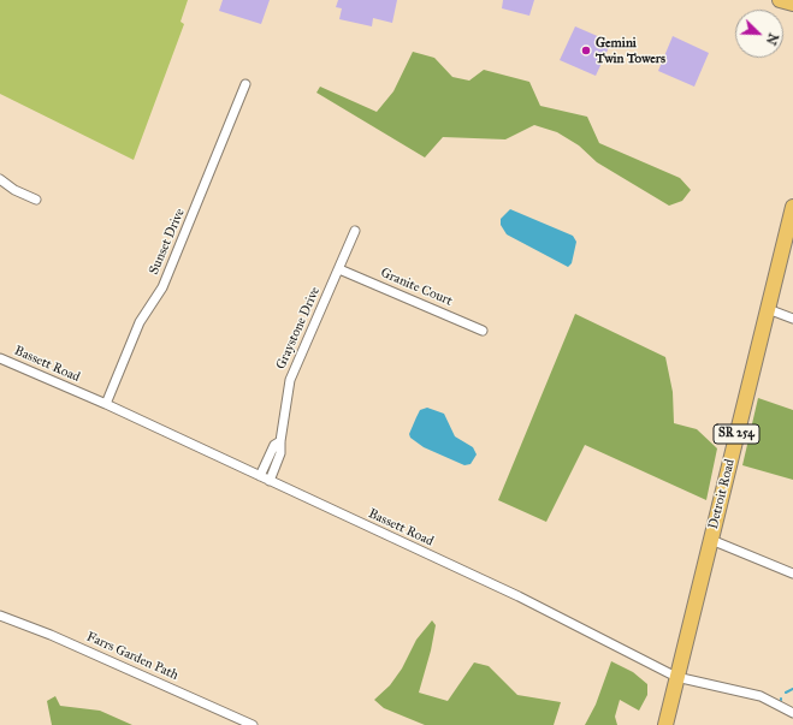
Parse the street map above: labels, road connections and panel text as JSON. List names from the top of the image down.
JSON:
{
  "streets": {
    "main road": ["SR 254", "Detroit Road"],
    "street": [
      "Sunset Drive",
      "Granite Court",
      "Graystone Drive",
      "Bassett Road",
      "Farrs Garden Path"
    ]
  },
  "crossings": [
    ["Sunset Drive", "Bassett Road"],
    ["Granite Court", "Graystone Drive"],
    ["Graystone Drive", "Bassett Road"],
    ["Bassett Road", "Detroit Road"]
  ],
  "places": ["Gemini Twin Towers"],
  "north": "bottom right"
}
